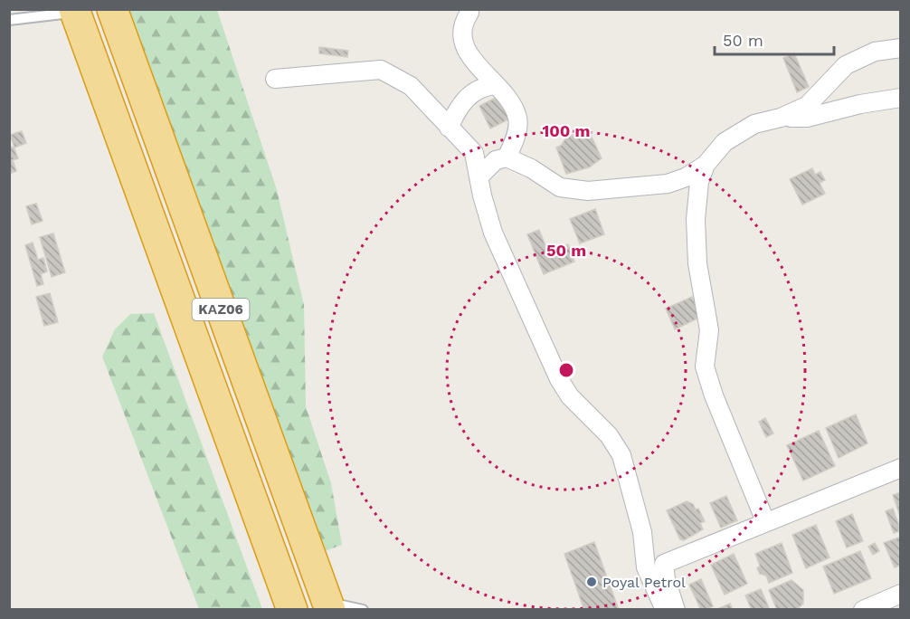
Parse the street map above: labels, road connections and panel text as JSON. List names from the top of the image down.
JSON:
{
  "streets": {
    "highway": ["KАZ06"]
  },
  "places": ["Poyal Petrol"],
  "scale_bar": "50 m",
  "rings": ["100 m", "50 m"]
}
